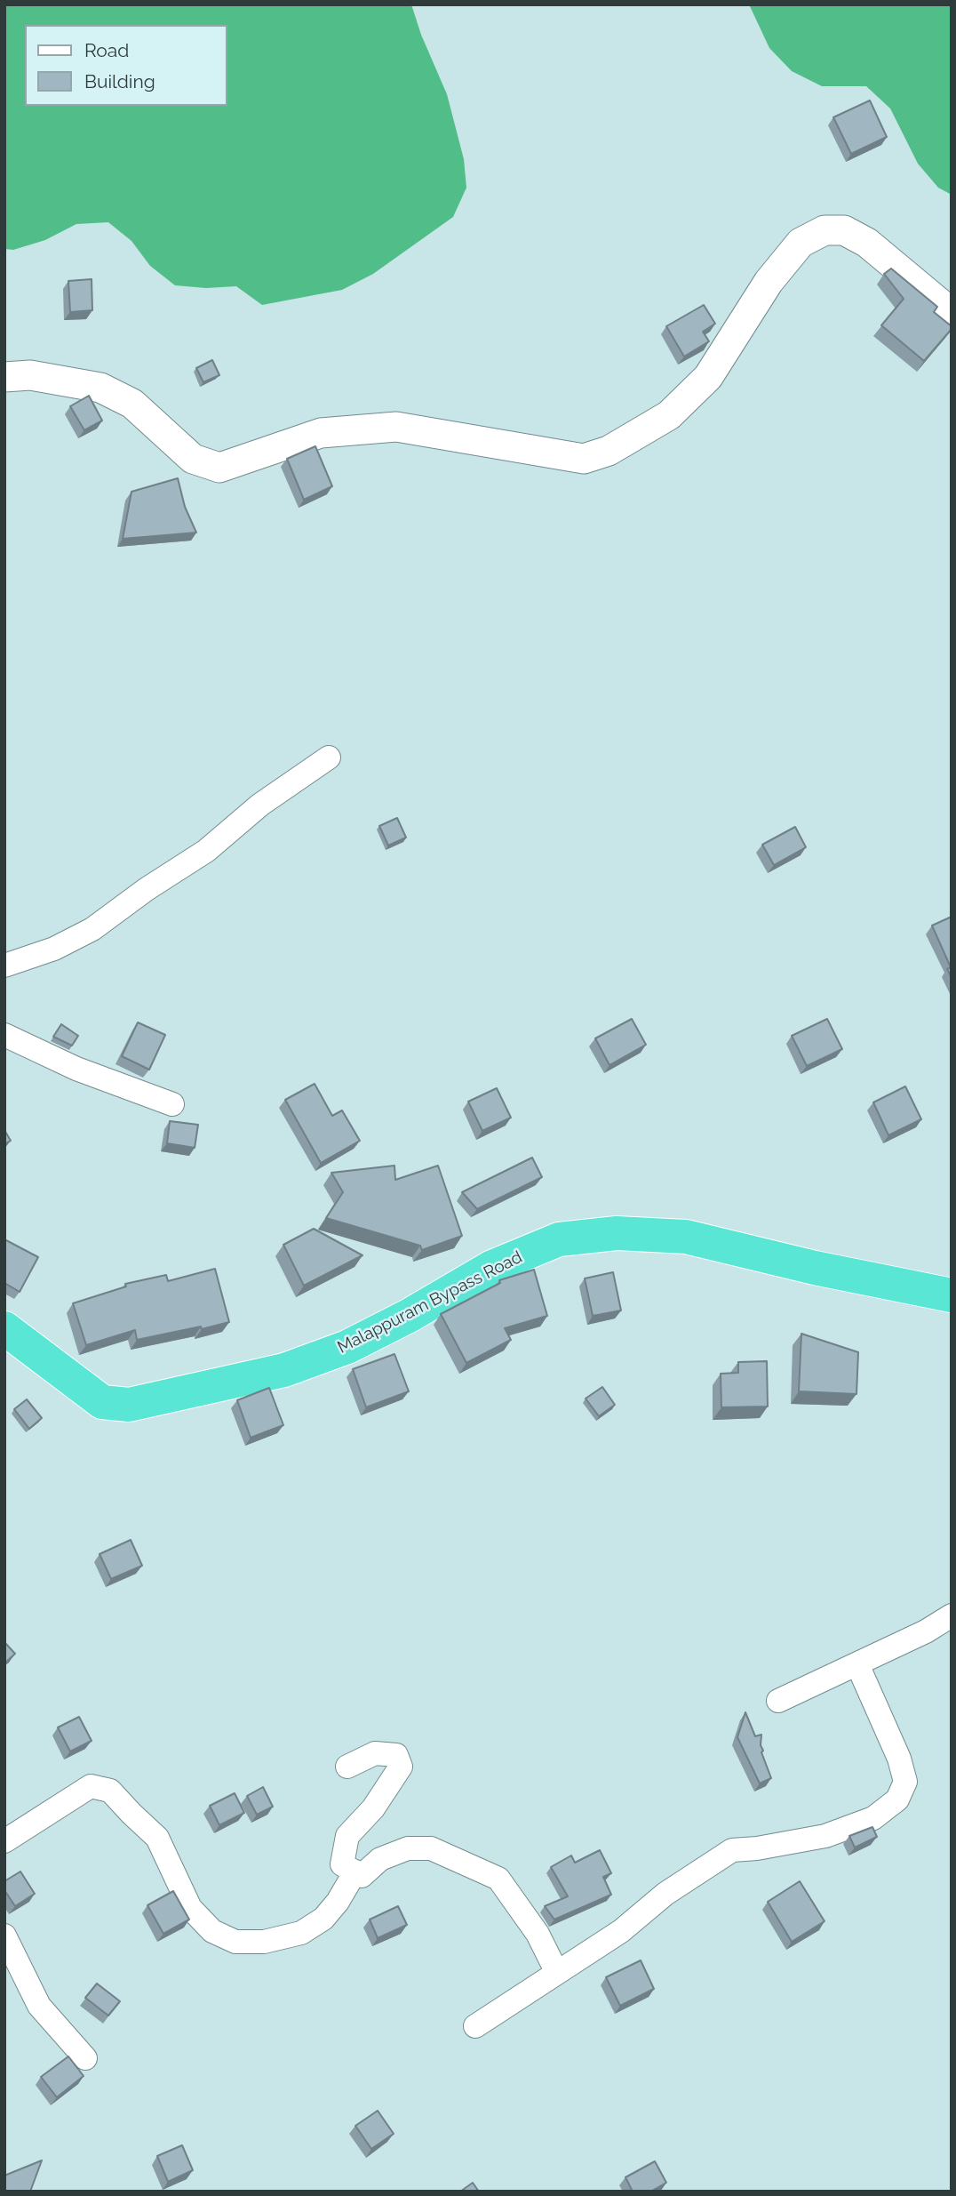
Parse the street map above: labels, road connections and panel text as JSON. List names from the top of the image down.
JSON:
{
  "streets": {
    "highway": ["Malappuram Bypass Road"]
  },
  "legend": ["Road", "Building"]
}
